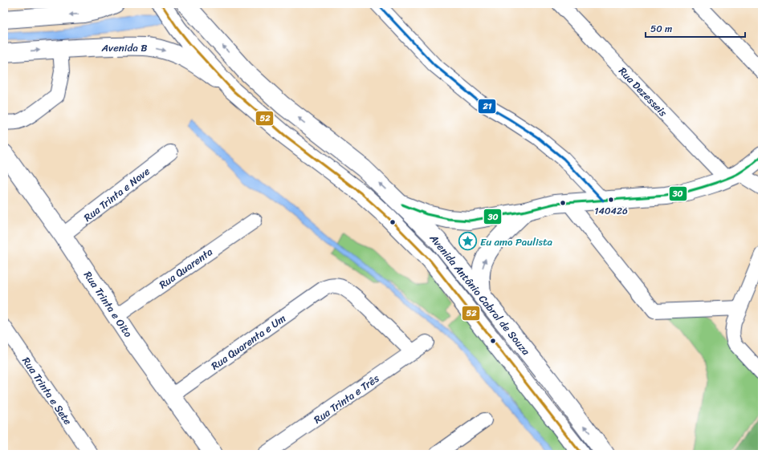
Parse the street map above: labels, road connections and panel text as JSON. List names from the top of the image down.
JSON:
{
  "streets": {
    "main road": ["Avenida B", "Avenida Antônio Cabral de Souza", "Rua Trinta e Oito"],
    "street": [
      "Rua Dezesseis",
      "Rua Trinta e Nove",
      "Rua Quarenta",
      "Rua Quarenta e Um",
      "Rua Trinta e Sete",
      "Rua Trinta e Três"
    ]
  },
  "crossings": [
    ["Avenida B", "Avenida Antônio Cabral de Souza"],
    ["Rua Trinta e Nove", "Rua Trinta e Oito"],
    ["Rua Quarenta", "Rua Trinta e Oito"],
    ["Rua Trinta e Oito", "Rua Quarenta e Um"],
    ["Rua Quarenta e Um", "Rua Trinta e Três"]
  ],
  "places": {
    "other": ["140426"],
    "place": ["Eu amo Paulista"]
  },
  "lines": ["transit line 52", "transit line 21", "transit line 30"],
  "scale_bar": "50 m"
}
